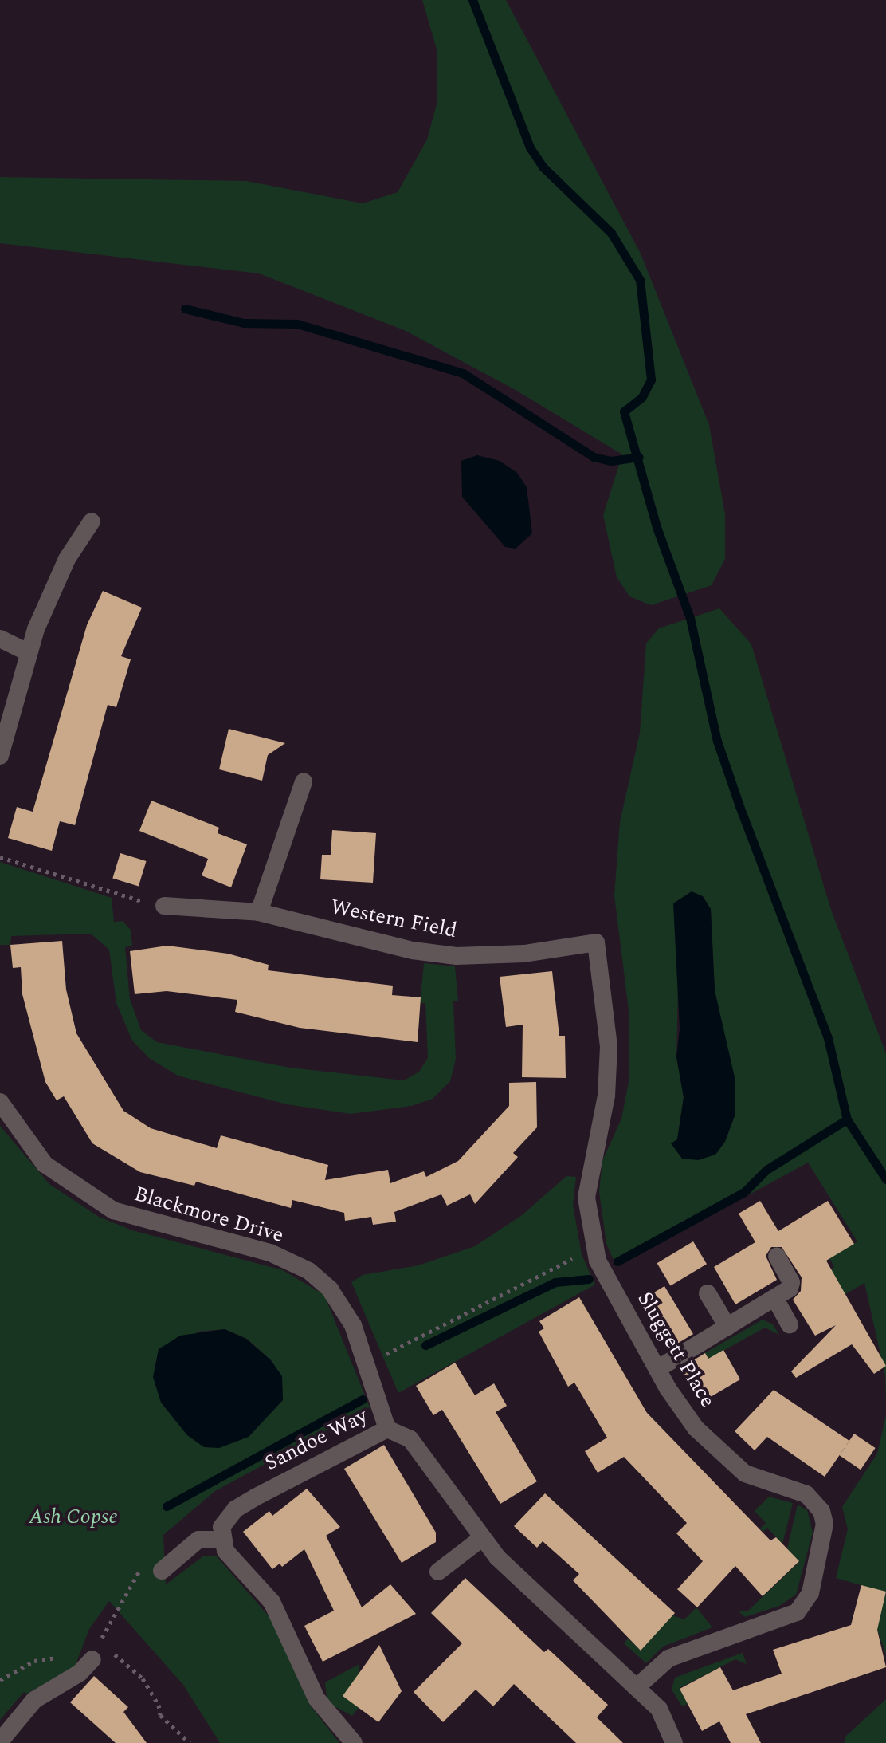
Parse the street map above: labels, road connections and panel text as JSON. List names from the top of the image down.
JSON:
{
  "streets": {
    "street": [
      "Western Field",
      "Blackmore Drive",
      "Sluggett Place",
      "Sandoe Way"
    ]
  },
  "crossings": [
    ["Western Field", "Sluggett Place"],
    ["Blackmore Drive", "Sandoe Way"],
    ["Sluggett Place", "Sandoe Way"]
  ],
  "parks": ["Ash Copse"]
}
